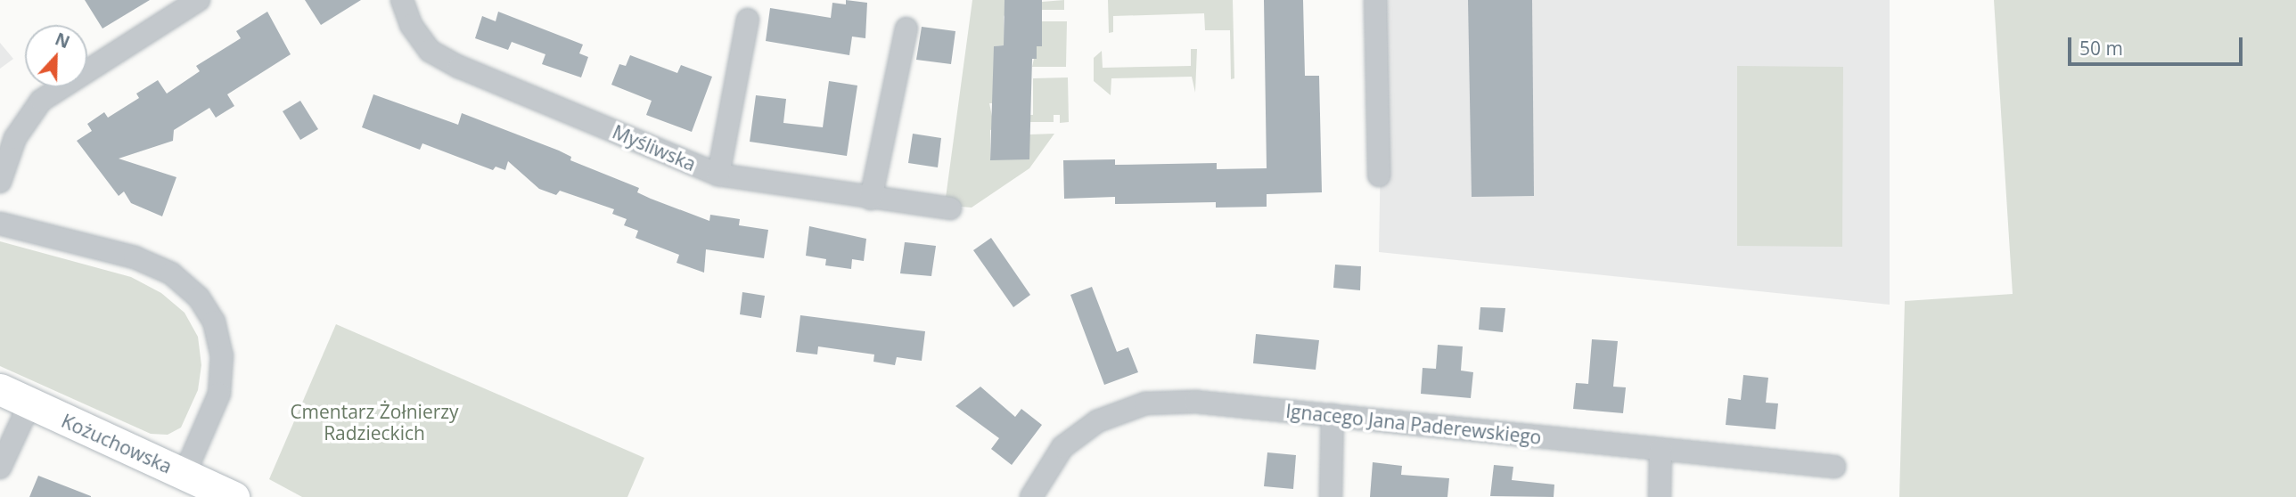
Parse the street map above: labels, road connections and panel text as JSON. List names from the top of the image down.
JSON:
{
  "streets": {
    "main road": ["Kożuchowska"],
    "street": ["Myśliwska", "Ignacego Jana Paderewskiego"]
  },
  "parks": ["Cmentarz Żołnierzy Radzieckich"],
  "scale_bar": "50 m",
  "north": "top"
}
